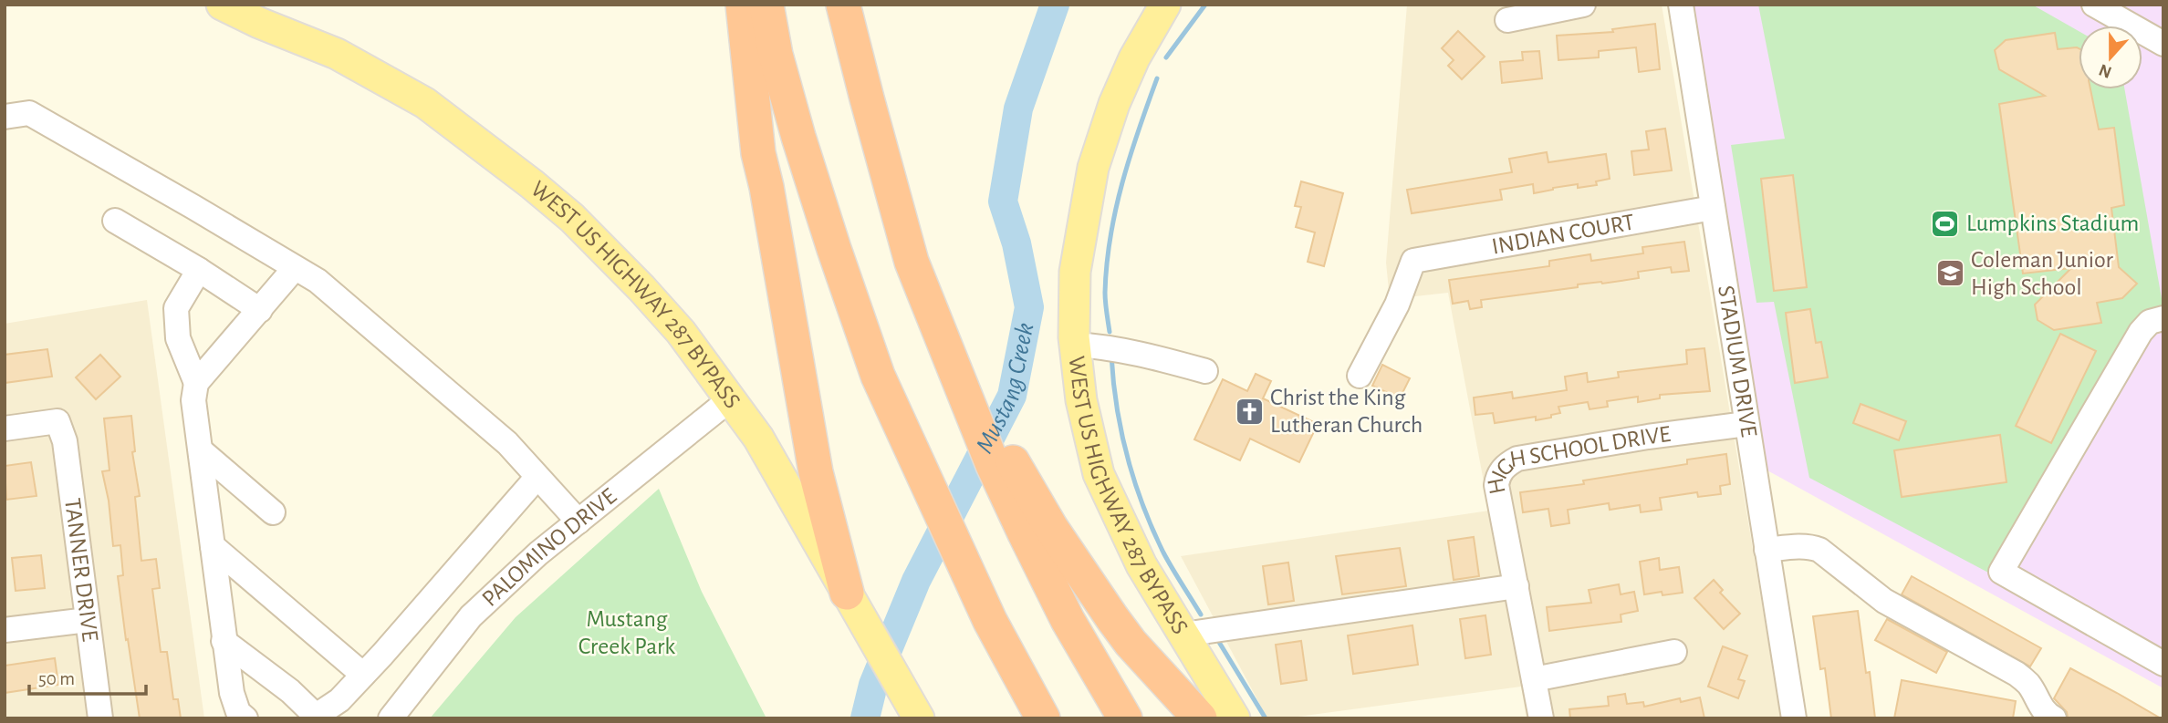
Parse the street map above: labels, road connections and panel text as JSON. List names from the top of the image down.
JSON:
{
  "streets": {
    "main road": ["WEST US HIGHWAY 287 BYPASS"],
    "street": [
      "INDIAN COURT",
      "STADIUM DRIVE",
      "HIGH SCHOOL DRIVE",
      "PALOMINO DRIVE",
      "TANNER DRIVE"
    ]
  },
  "crossings": [
    ["INDIAN COURT", "STADIUM DRIVE"],
    ["WEST US HIGHWAY 287 BYPASS", "PALOMINO DRIVE"],
    ["STADIUM DRIVE", "HIGH SCHOOL DRIVE"]
  ],
  "water": ["Mustang Creek"],
  "parks": ["Mustang Creek Park"],
  "places": {
    "sports": ["Lumpkins Stadium"],
    "school or university": ["Coleman Junior High School"],
    "church": ["Christ the King Lutheran Church"]
  },
  "scale_bar": "50 m",
  "north": "bottom"
}
